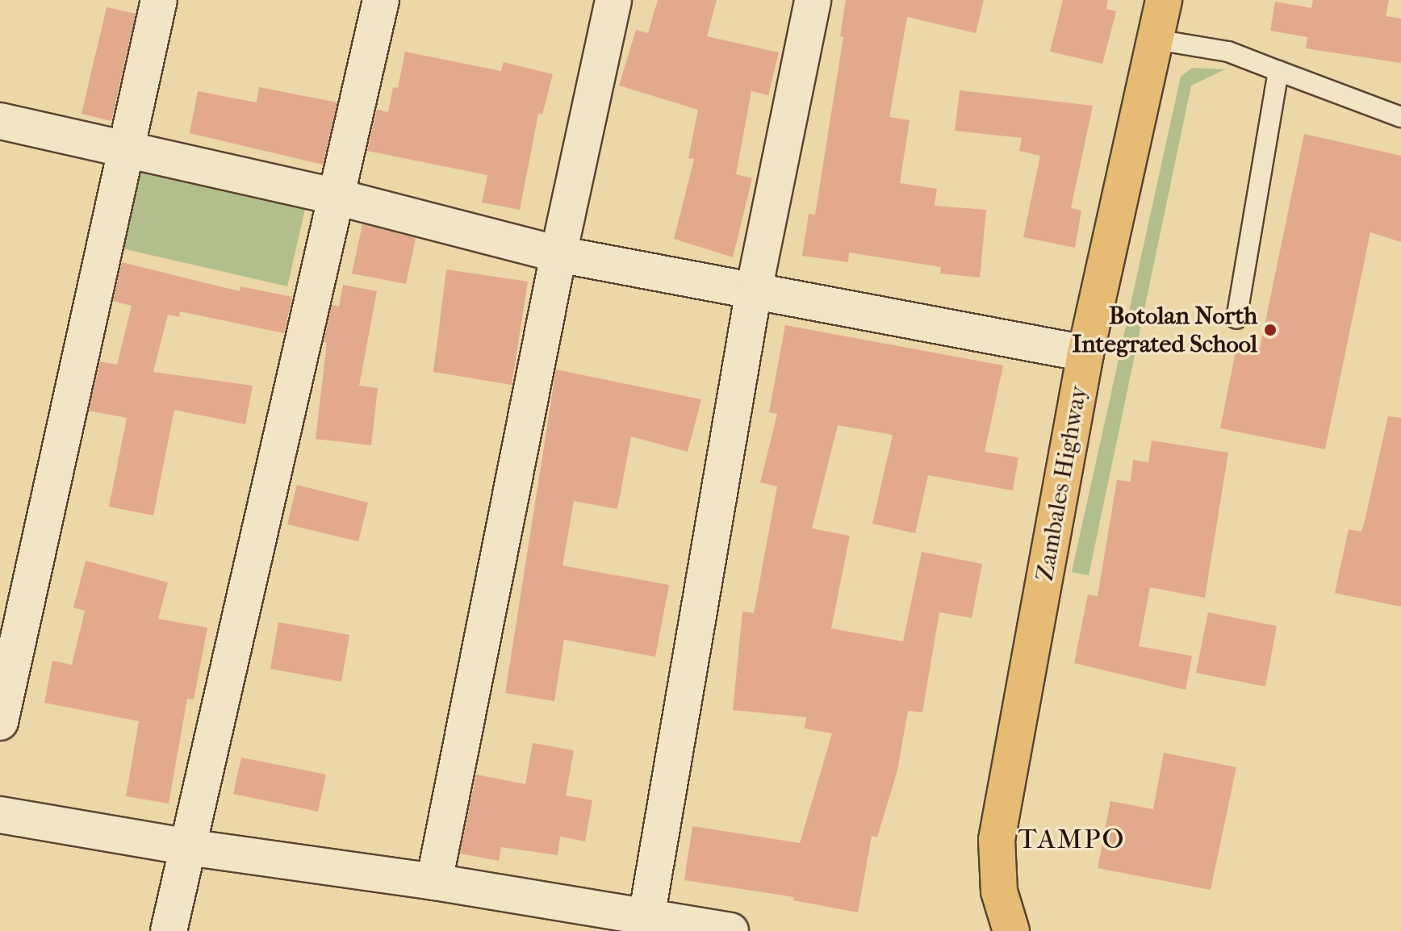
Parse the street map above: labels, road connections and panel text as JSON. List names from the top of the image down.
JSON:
{
  "streets": {
    "main road": ["Zambales Highway"]
  },
  "districts": ["TAMPO"],
  "places": ["Botolan North Integrated School"]
}
